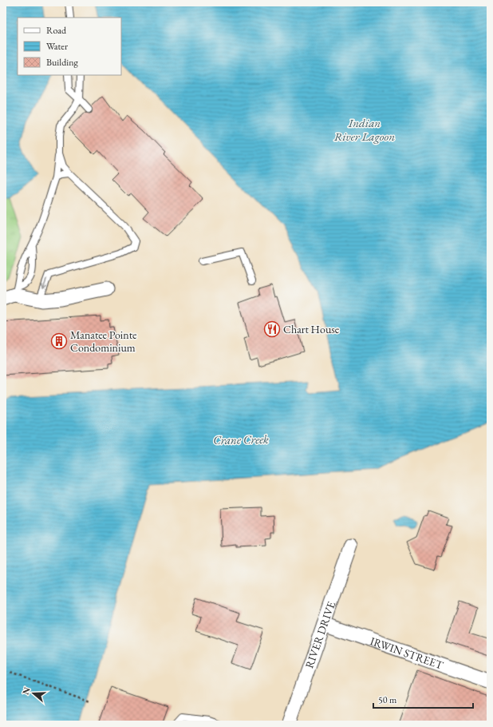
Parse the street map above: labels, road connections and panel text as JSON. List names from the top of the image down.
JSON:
{
  "streets": {
    "street": ["RIVER DRIVE", "IRWIN STREET"]
  },
  "crossings": [
    ["RIVER DRIVE", "IRWIN STREET"]
  ],
  "water": ["Indian River Lagoon", "Crane Creek"],
  "places": {
    "restaurant": ["Chart House"],
    "building": ["Manatee Pointe Condominium"]
  },
  "legend": ["Road", "Water", "Building"],
  "scale_bar": "50 m",
  "north": "left"
}
